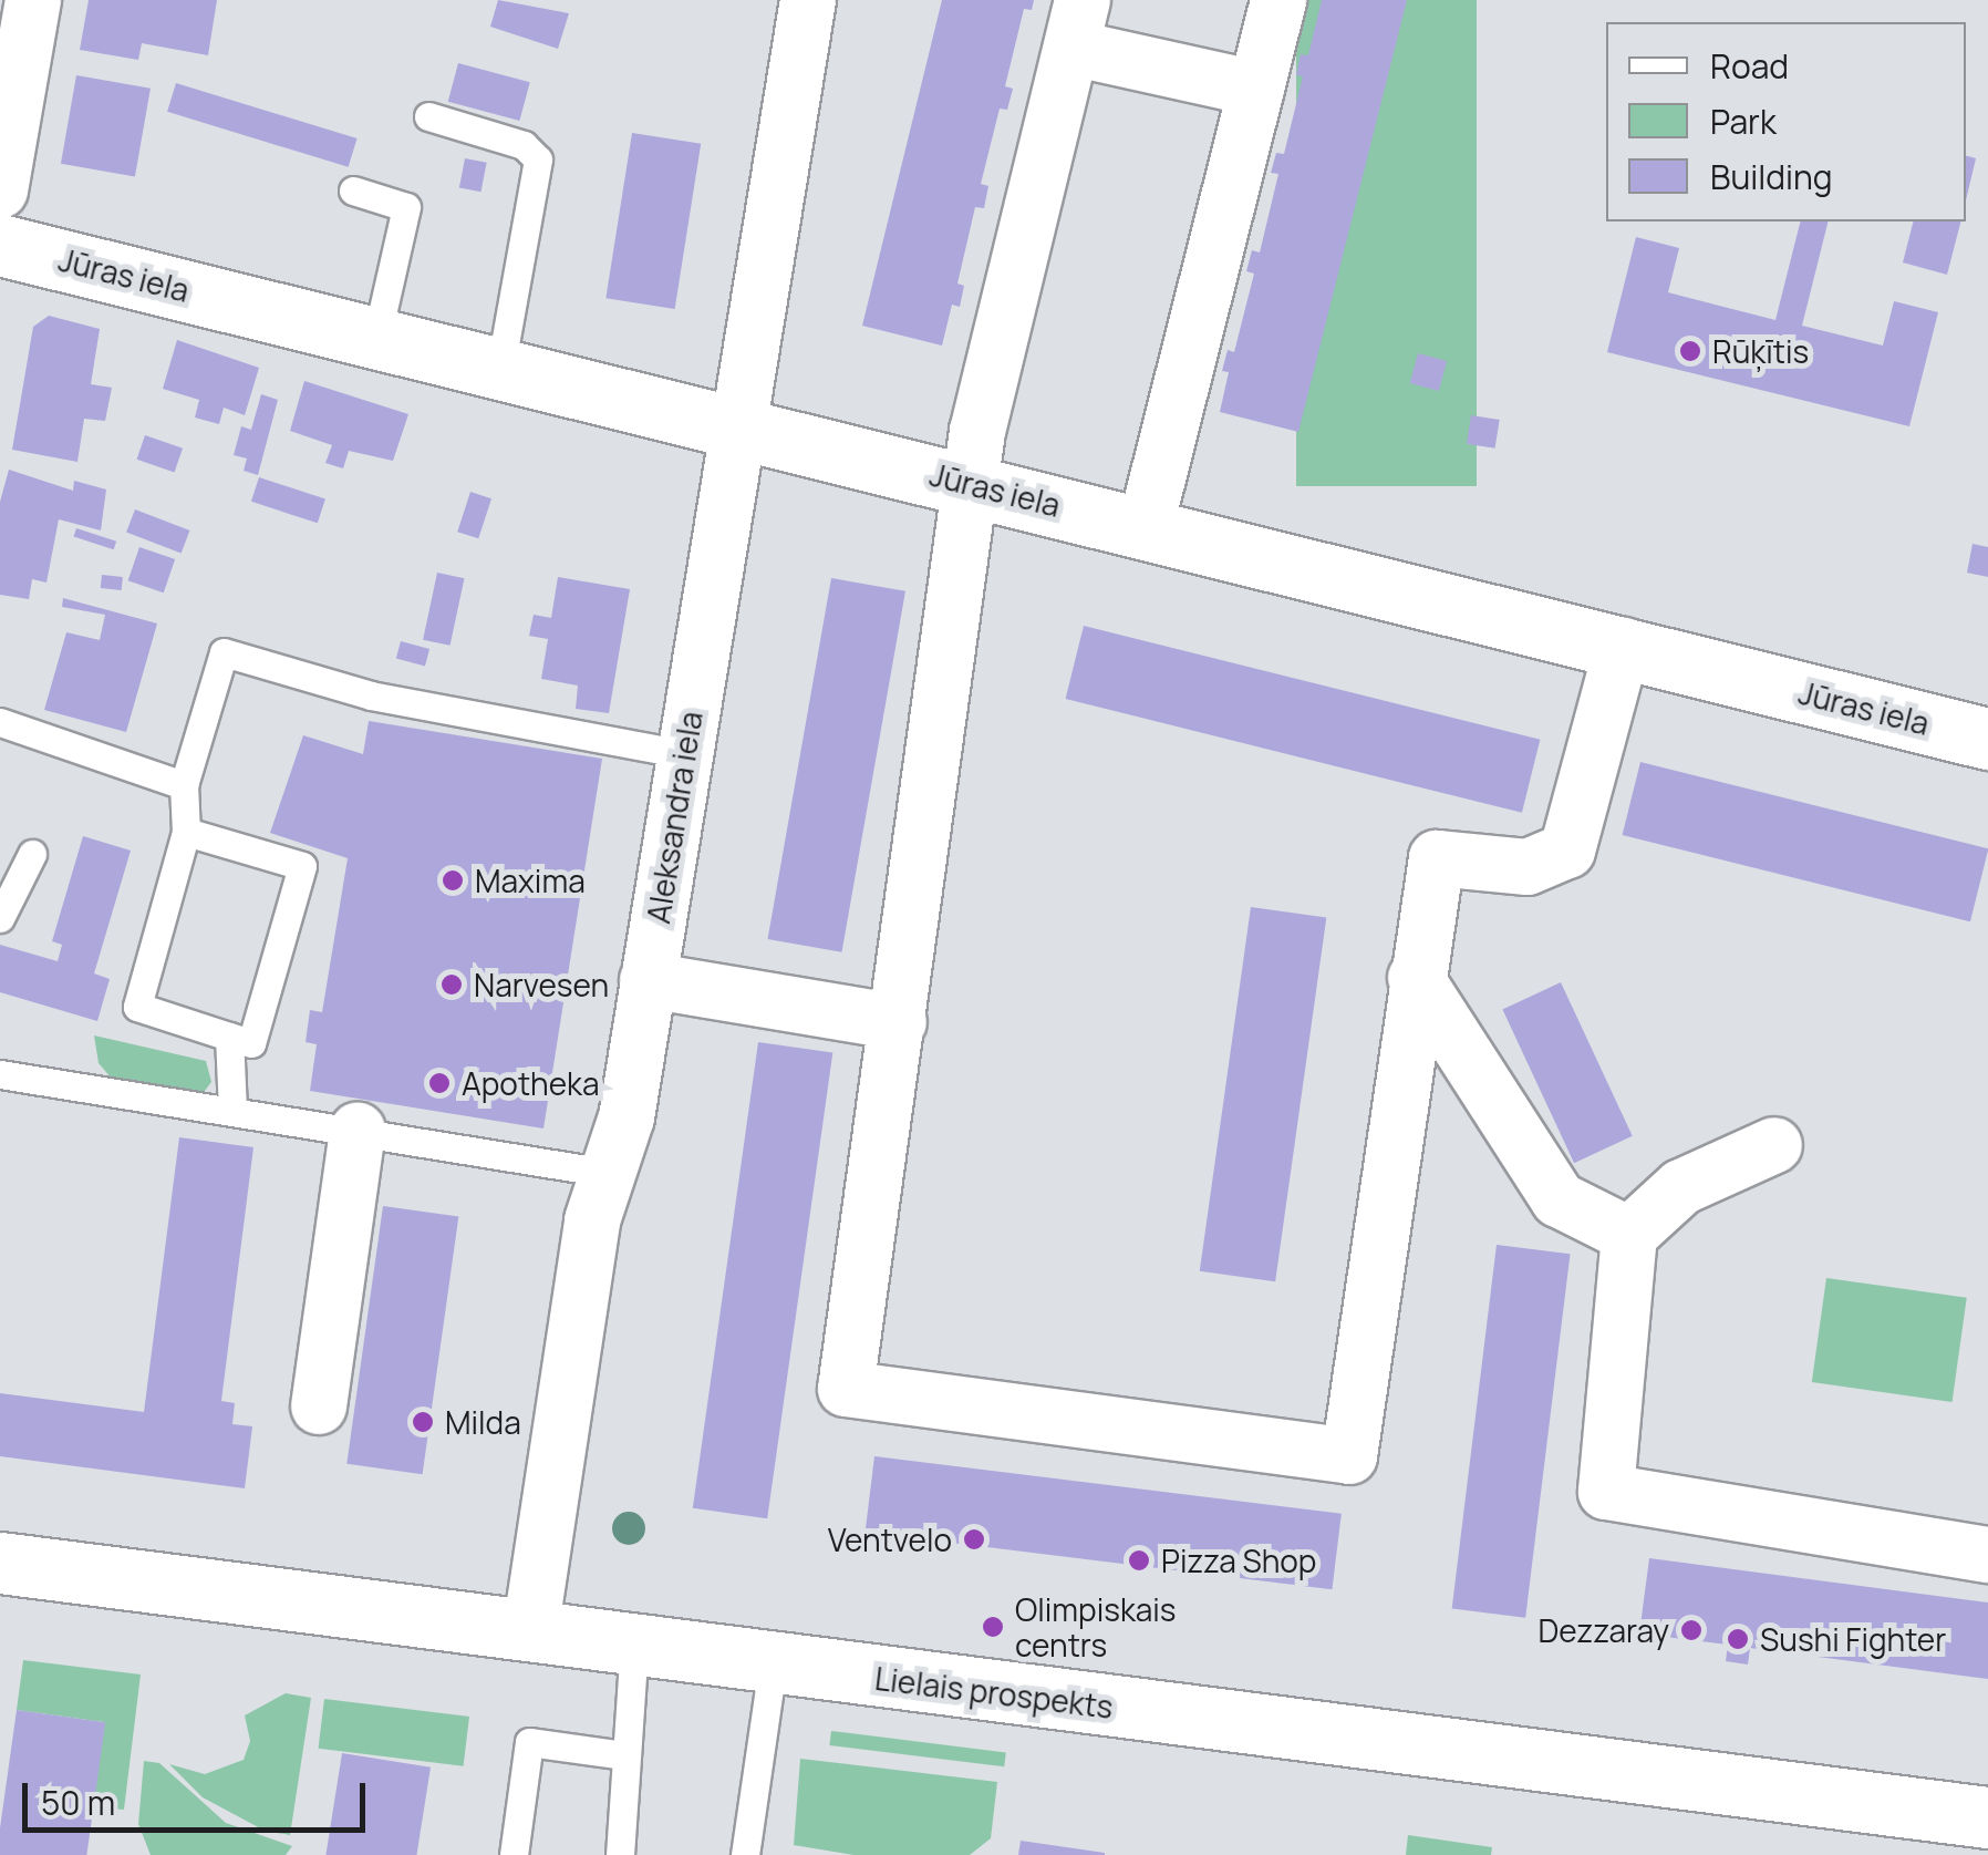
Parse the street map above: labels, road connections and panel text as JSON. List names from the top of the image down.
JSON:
{
  "streets": {
    "street": ["Jūras iela", "Aleksandra iela", "Lielais prospekts"]
  },
  "crossings": [
    ["Jūras iela", "Aleksandra iela"],
    ["Aleksandra iela", "Lielais prospekts"]
  ],
  "places": [
    "Rūķītis",
    "Maxima",
    "Narvesen",
    "Apotheka",
    "Milda",
    "Ventvelo",
    "Pizza Shop",
    "Olimpiskais centrs",
    "Dezzaray",
    "Sushi Fighter"
  ],
  "legend": ["Road", "Park", "Building"],
  "scale_bar": "50 m"
}
